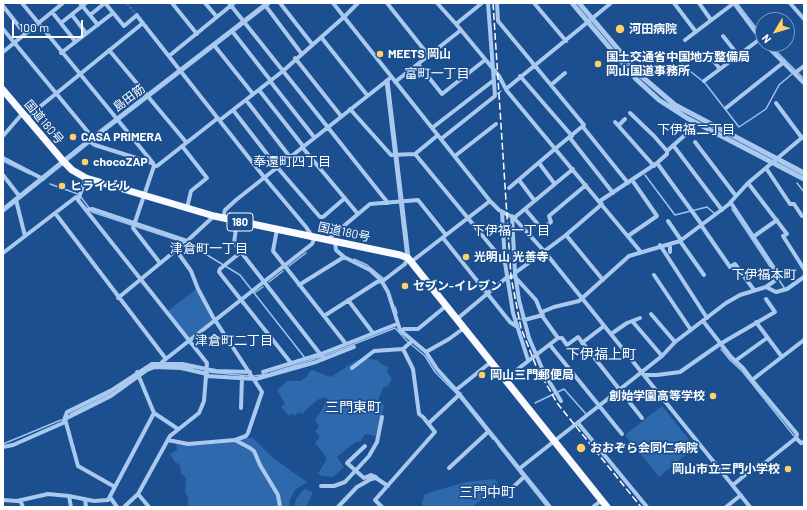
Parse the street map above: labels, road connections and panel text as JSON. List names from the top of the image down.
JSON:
{
  "streets": {
    "highway": ["国道180号", "180"],
    "street": ["島田筋"]
  },
  "crossings": [
    ["島田筋", "国道180号"]
  ],
  "districts": [
    "富町一丁目",
    "下伊福二丁目",
    "奉還町四丁目",
    "下伊福一丁目",
    "津倉町一丁目",
    "下伊福本町",
    "津倉町二丁目",
    "下伊福上町",
    "三門東町",
    "三門中町"
  ],
  "places": [
    "河田病院",
    "MEETS 岡山",
    "国土交通省中国地方整備局 岡山国道事務所",
    "CASA PRIMERA",
    "chocoZAP",
    "ヒライビル",
    "光明山 光善寺",
    "セブン-イレブン",
    "岡山三門郵便局",
    "創始学園高等学校",
    "おおぞら会同仁病院",
    "岡山市立三門小学校"
  ],
  "scale_bar": "100 m",
  "north": "bottom left"
}
